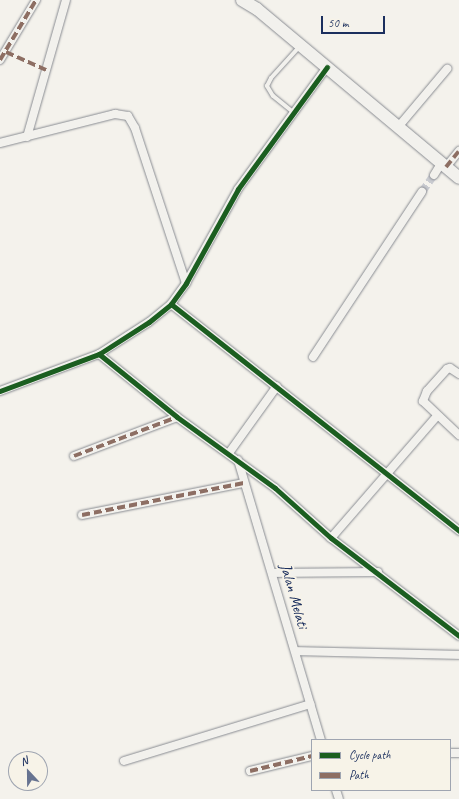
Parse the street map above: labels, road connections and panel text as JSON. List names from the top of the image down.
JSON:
{
  "streets": {
    "street": ["Jalan Melati"]
  },
  "legend": ["Cycle path", "Path"],
  "scale_bar": "50 m",
  "north": "top"
}
